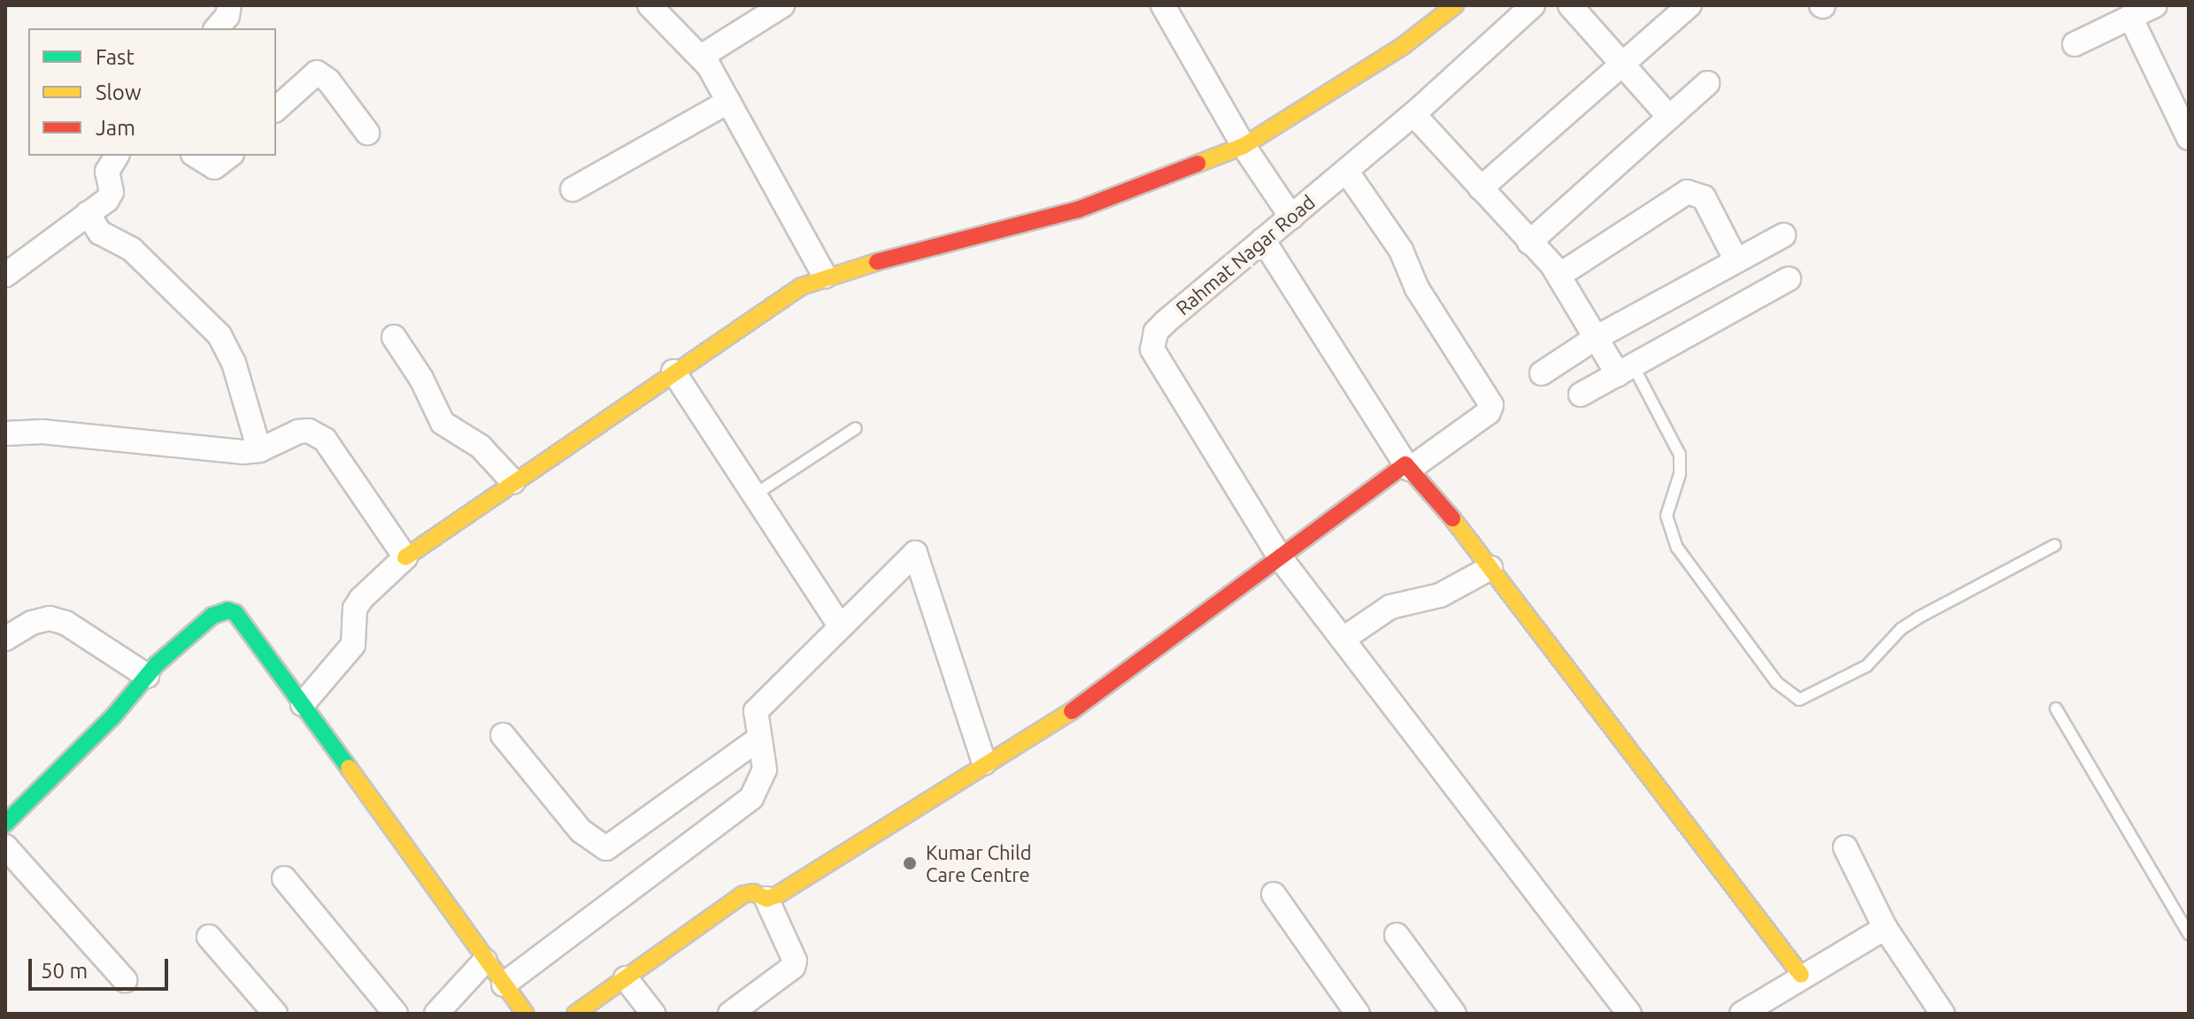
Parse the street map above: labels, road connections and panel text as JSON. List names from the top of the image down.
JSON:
{
  "streets": {
    "street": ["Rahmat Nagar Road"]
  },
  "places": ["Kumar Child Care Centre"],
  "legend": ["Fast", "Slow", "Jam"],
  "scale_bar": "50 m"
}
